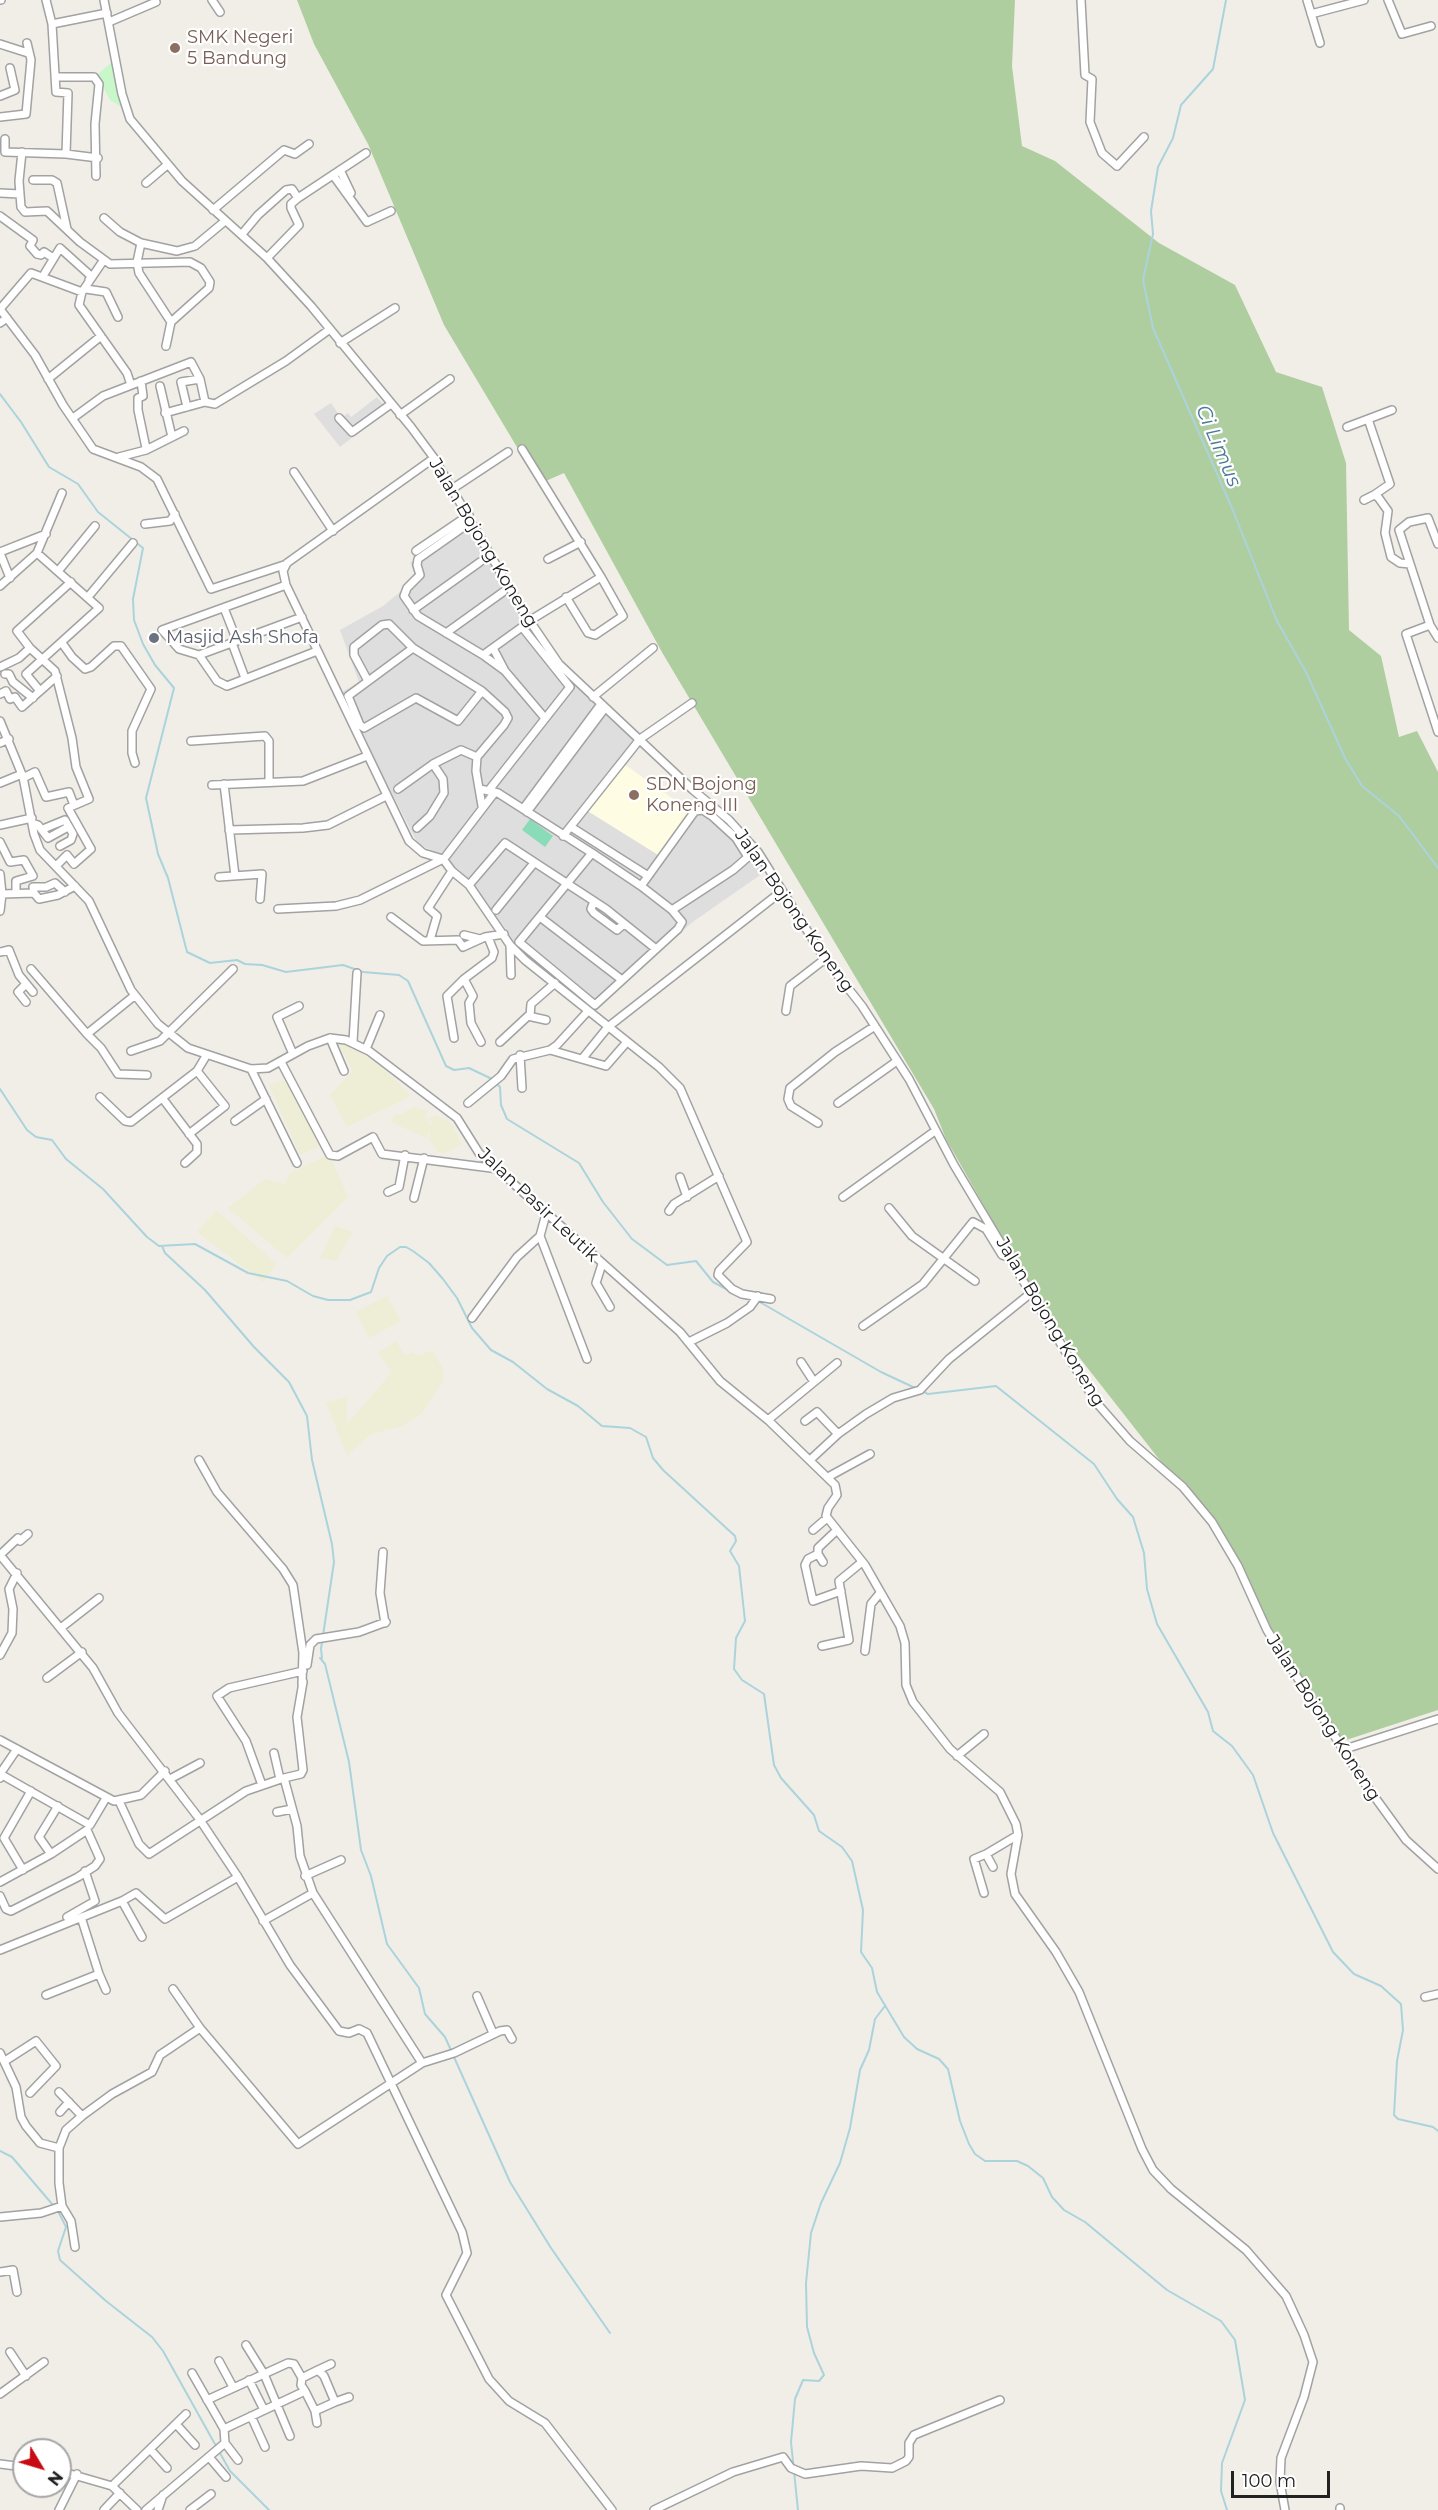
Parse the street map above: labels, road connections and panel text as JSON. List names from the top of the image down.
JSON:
{
  "streets": {
    "street": ["Jalan Bojong Koneng", "Jalan Pasir Leutik"]
  },
  "water": ["Ci Limus"],
  "places": ["SMK Negeri 5 Bandung", "Masjid Ash Shofa", "SDN Bojong Koneng III"],
  "scale_bar": "100 m",
  "north": "bottom right"
}
